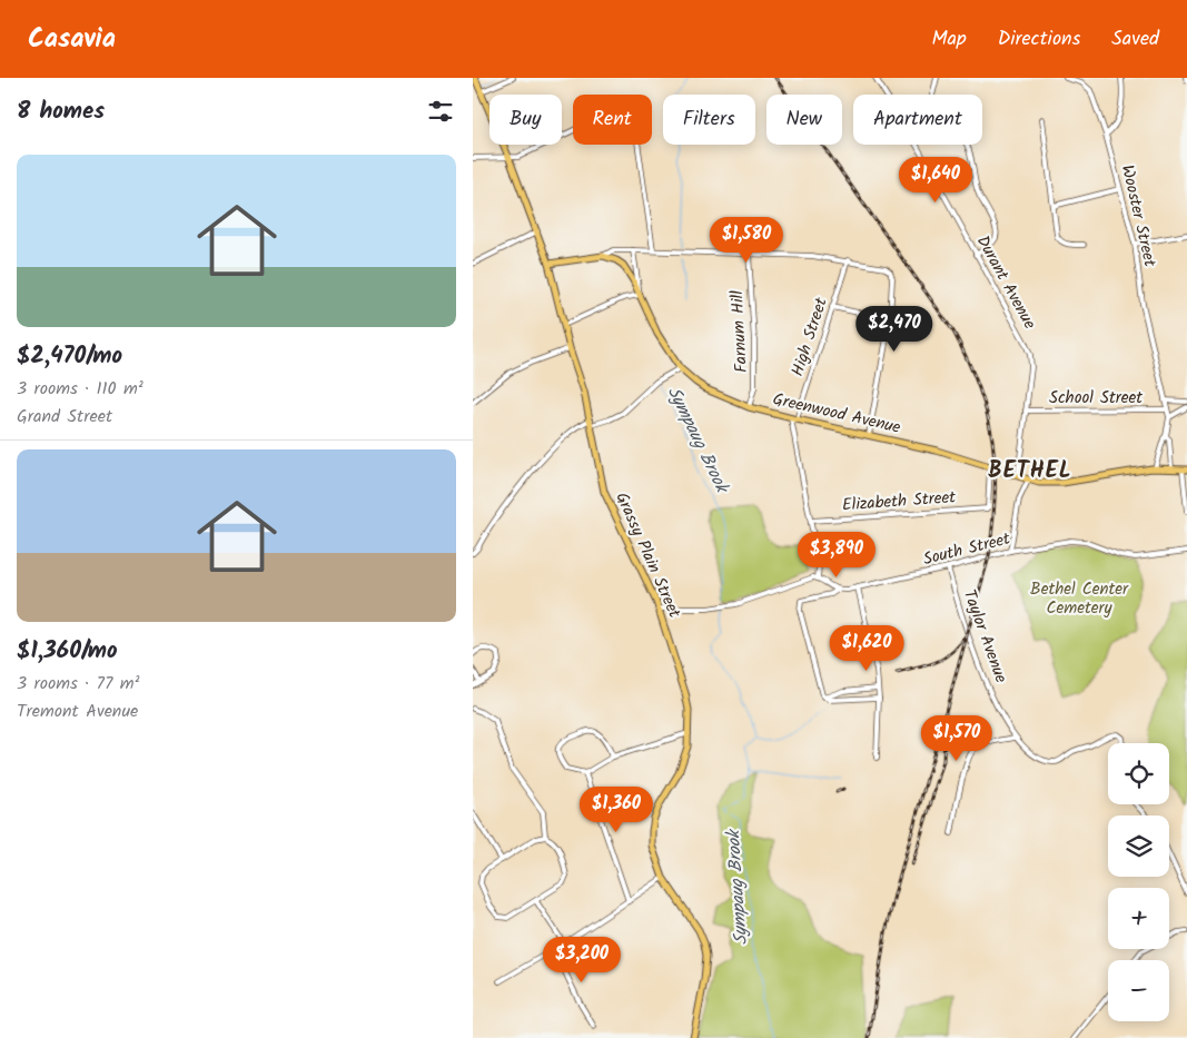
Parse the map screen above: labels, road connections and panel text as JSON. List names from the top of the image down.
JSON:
{
  "streets": {
    "main road": ["Greenwood Avenue", "Grassy Plain Street"],
    "street": [
      "Wooster Street",
      "Durant Avenue",
      "Farnum Hill",
      "High Street",
      "School Street",
      "Elizabeth Street",
      "South Street",
      "Taylor Avenue"
    ]
  },
  "crossings": [
    ["Wooster Street", "School Street"],
    ["Durant Avenue", "School Street"],
    ["Farnum Hill", "Greenwood Avenue"],
    ["High Street", "Greenwood Avenue"],
    ["Greenwood Avenue", "Elizabeth Street"],
    ["South Street", "Taylor Avenue"]
  ],
  "districts": ["BETHEL"],
  "water": ["Sympaug Brook"],
  "parks": ["Bethel Center Cemetery"],
  "page": {
    "header": "Casavia",
    "nav": ["Map", "Directions", "Saved"],
    "heading": "8 homes",
    "chip": [
      "Buy",
      "Rent",
      "Filters",
      "New",
      "Apartment"
    ],
    "list": [
      {
        "name": "$2,470/mo",
        "note": "3 rooms · 110 m² · Grand Street"
      },
      {
        "name": "$1,360/mo",
        "note": "3 rooms · 77 m² · Tremont Avenue"
      }
    ],
    "price": [
      "$1,640",
      "$1,580",
      "$2,470",
      "$3,890",
      "$1,620",
      "$1,570",
      "$1,360",
      "$3,200"
    ],
    "map_buttons": ["+", "−"]
  }
}
